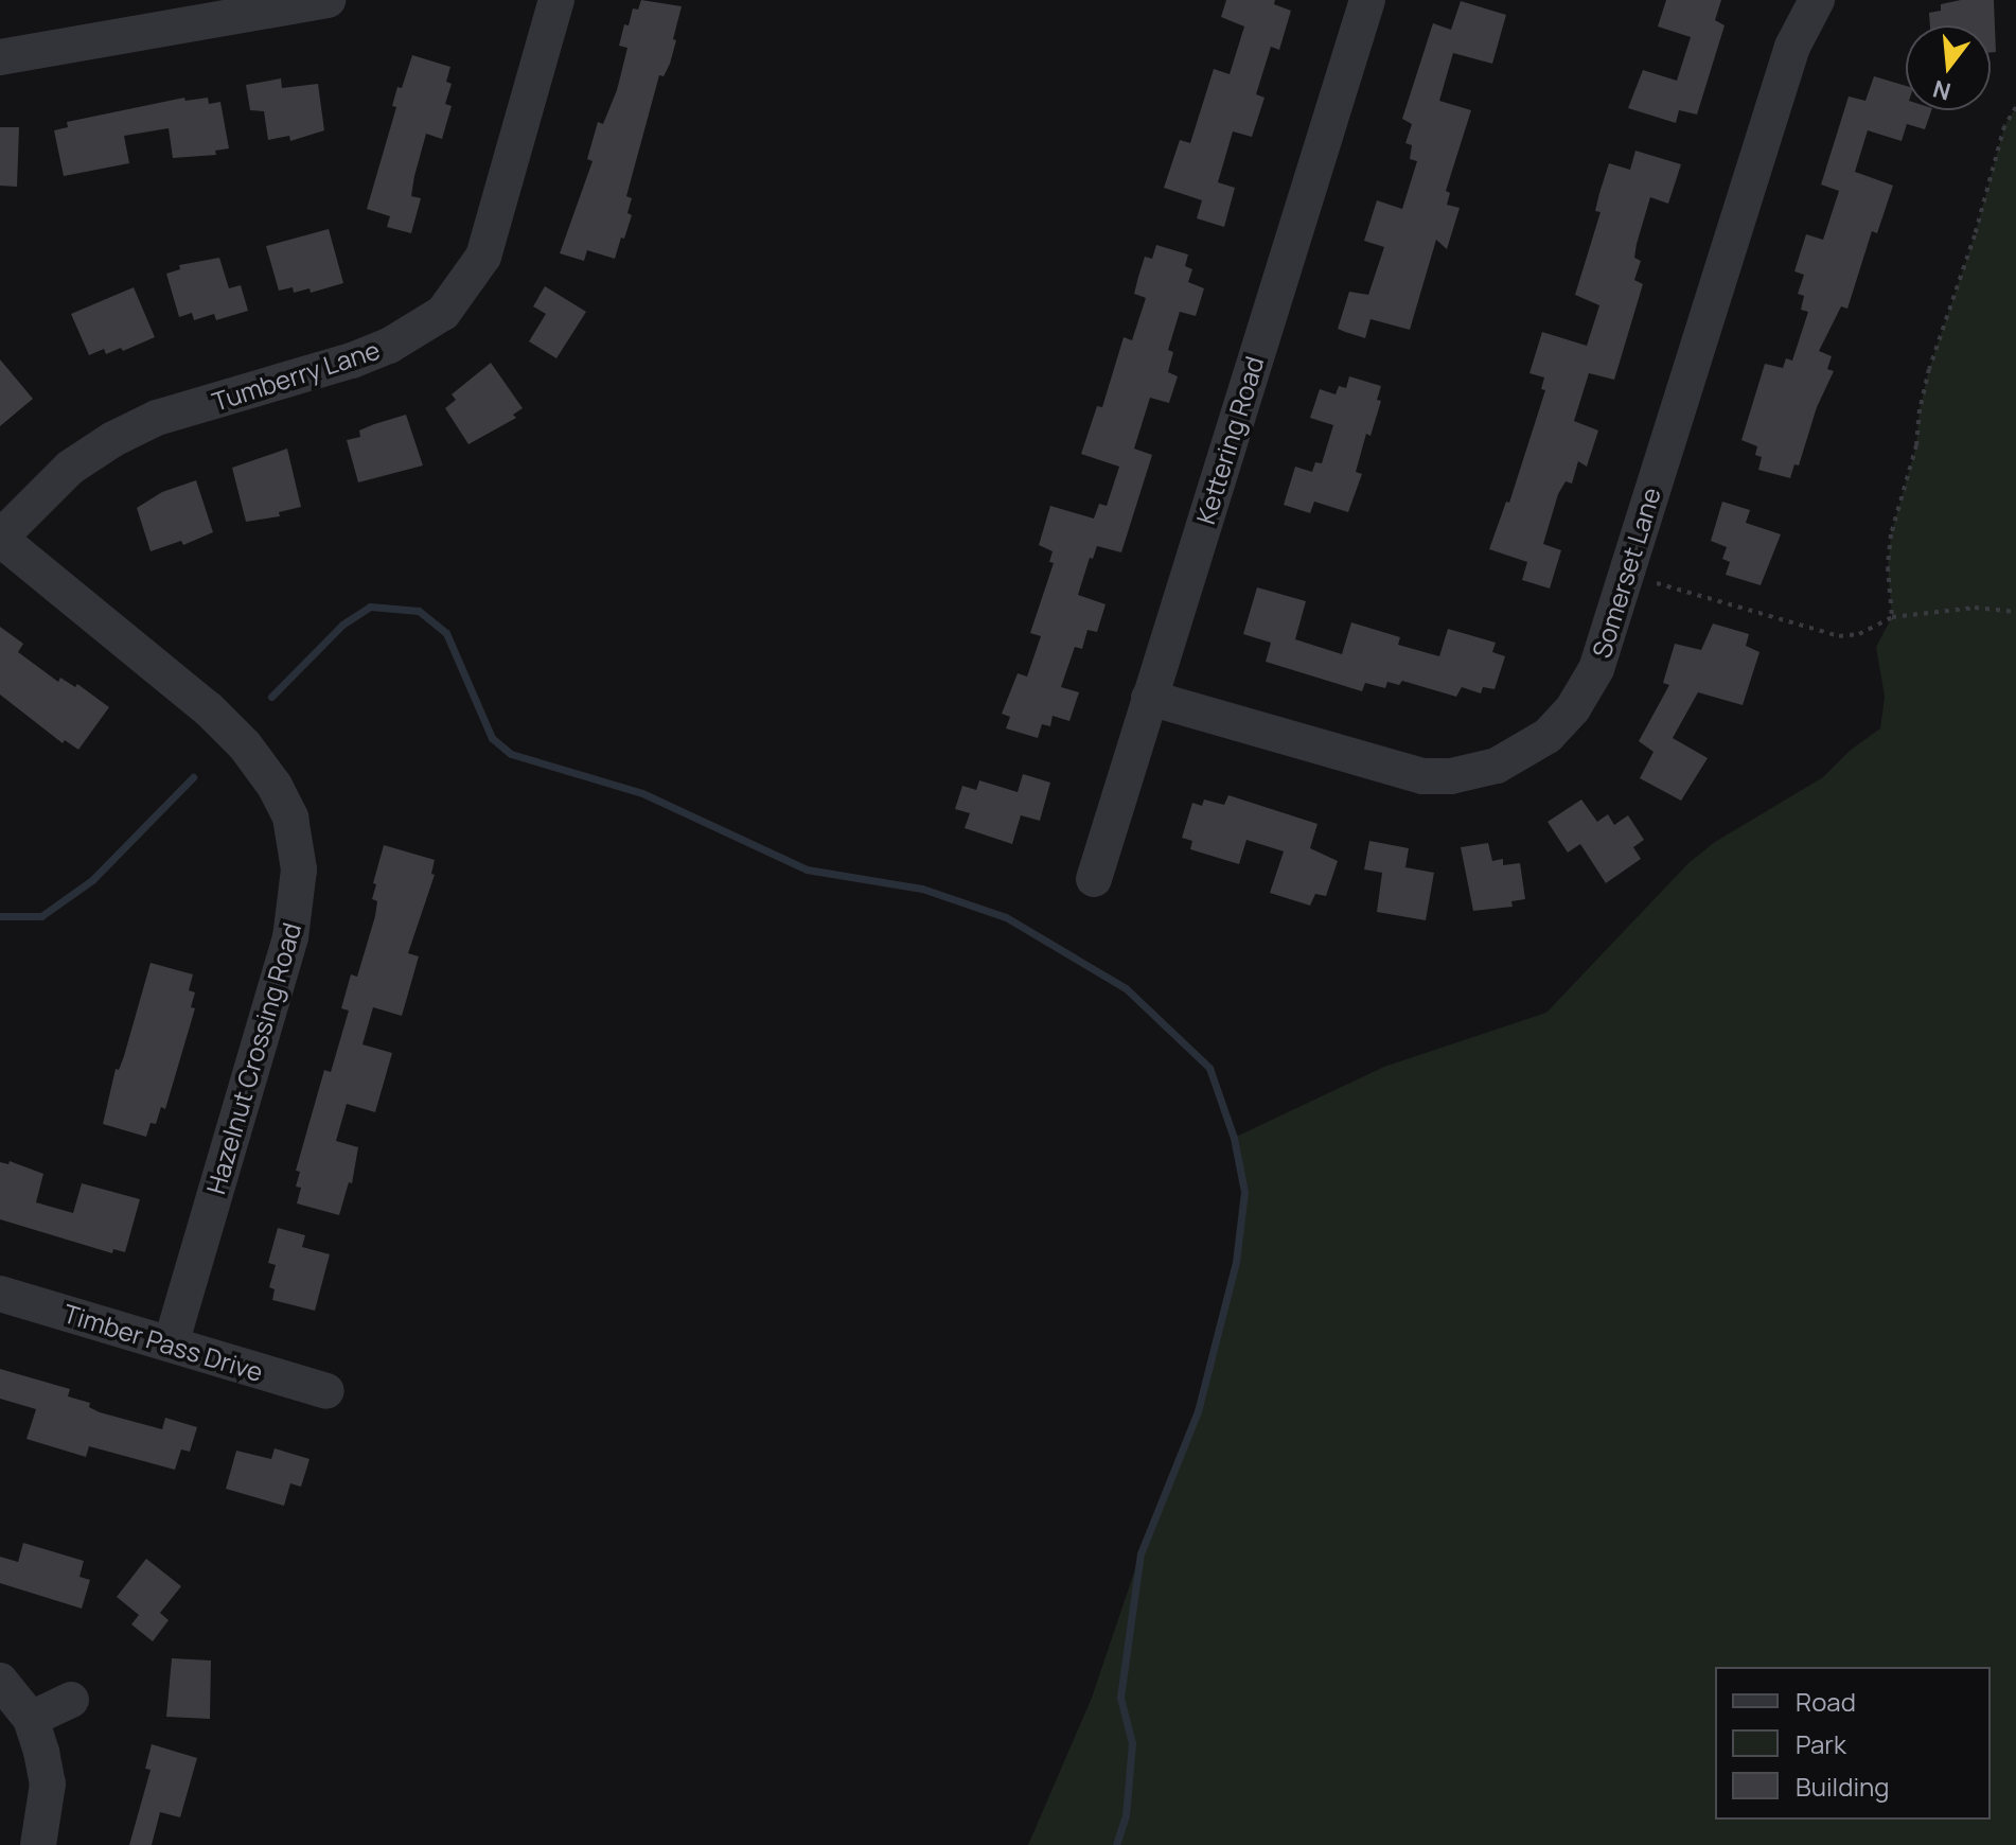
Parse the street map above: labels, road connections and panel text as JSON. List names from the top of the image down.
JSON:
{
  "streets": {
    "street": [
      "Tumberry Lane",
      "Kettering Road",
      "Somerset Lane",
      "Hazelnut Crossing Road",
      "Timber Pass Drive"
    ]
  },
  "crossings": [
    ["Tumberry Lane", "Hazelnut Crossing Road"],
    ["Kettering Road", "Somerset Lane"],
    ["Hazelnut Crossing Road", "Timber Pass Drive"]
  ],
  "legend": ["Road", "Park", "Building"],
  "north": "bottom"
}
